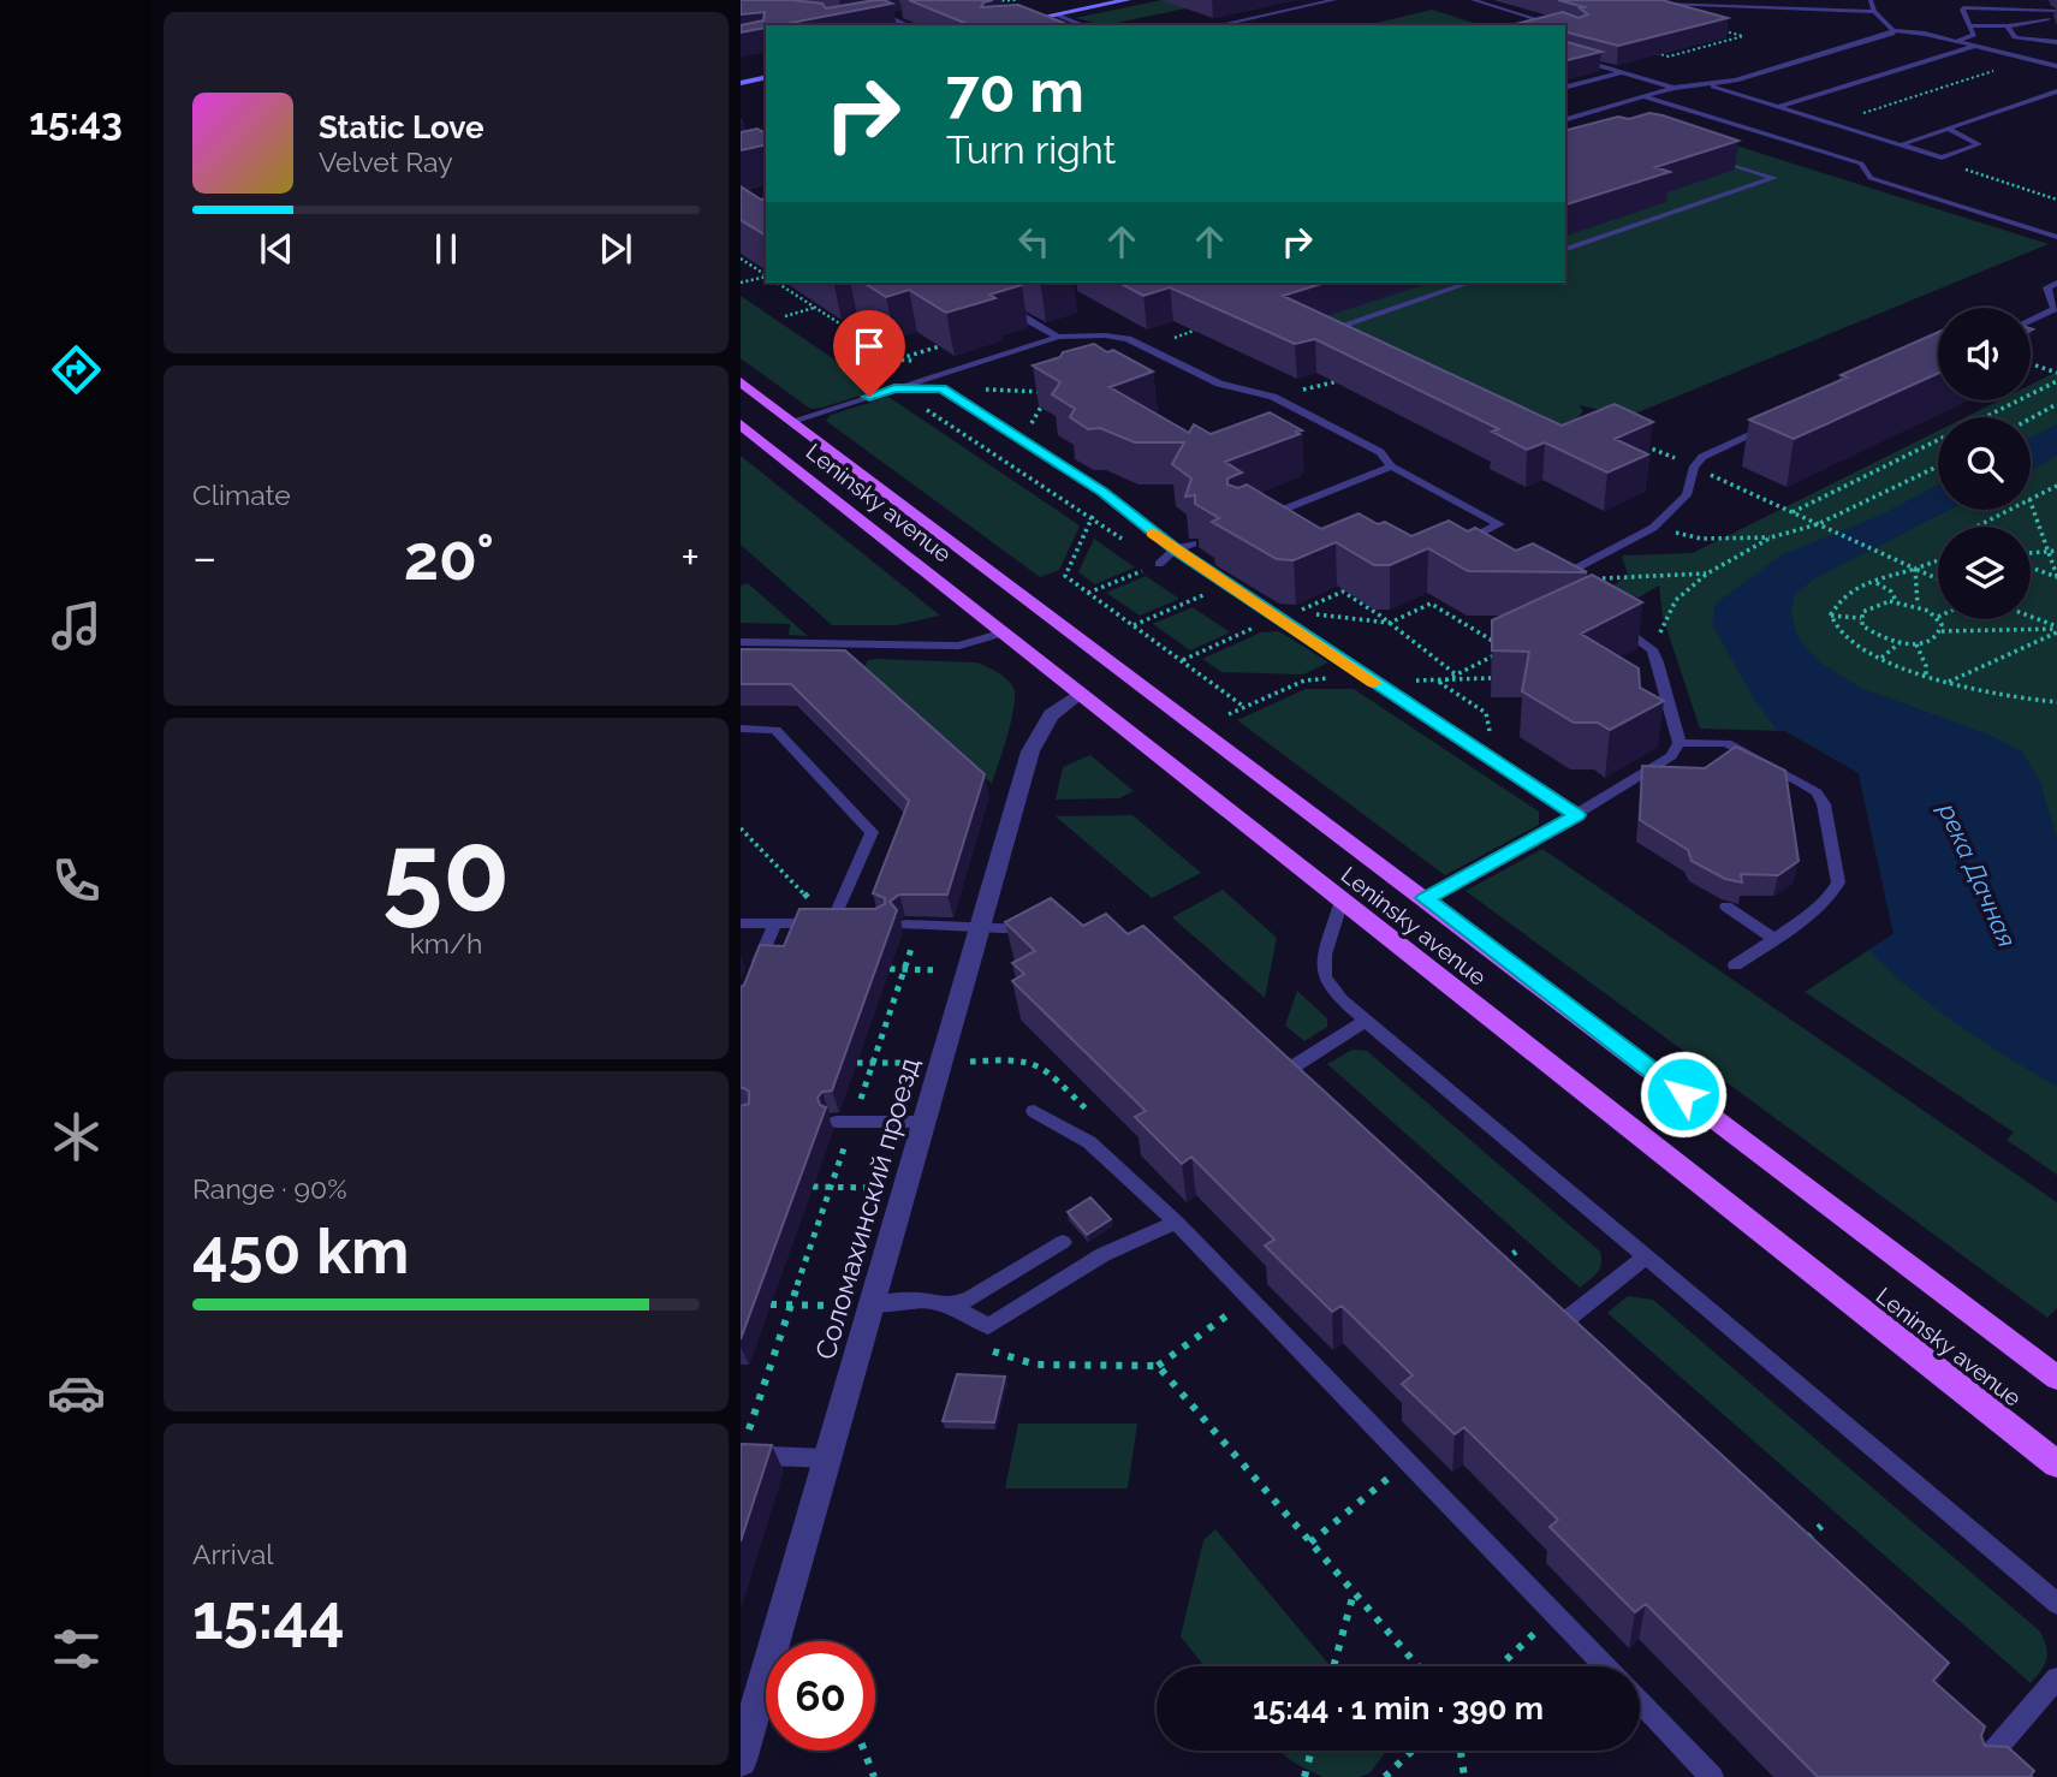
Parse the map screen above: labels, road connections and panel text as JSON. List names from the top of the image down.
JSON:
{
  "streets": {
    "main road": ["Leninsky avenue"],
    "street": ["Соломахинский проезд"]
  },
  "crossings": [
    ["Leninsky avenue", "Соломахинский проезд"]
  ],
  "water": ["река Дачная"],
  "page": {
    "tabs": "15:43",
    "turn": ["70 m", "Turn right"],
    "song": ["Static Love", "Velvet Ray"],
    "tile": [
      "Climate",
      ["50", "km/h"],
      ["Range · 90%", "450 km"],
      ["Arrival", "15:44"]
    ],
    "heat": ["−", "20°", "+"],
    "limit": "60",
    "trip": "15:44 · 1 min · 390 m"
  }
}
